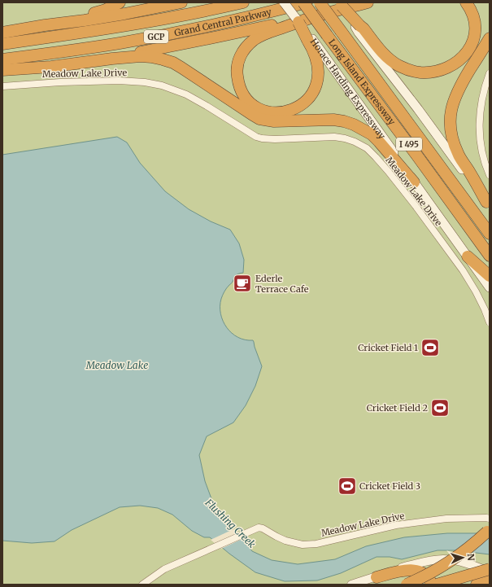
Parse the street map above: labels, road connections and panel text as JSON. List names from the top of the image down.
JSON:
{
  "streets": {
    "highway": [
      "Grand Central Parkway",
      "GCP",
      "Long Island Expressway",
      "I 495"
    ],
    "main road": ["Horace Harding Expressway"],
    "street": ["Meadow Lake Drive"]
  },
  "water": ["Meadow Lake", "Flushing Creek"],
  "places": {
    "cafe": ["Ederle Terrace Cafe"],
    "sports": ["Cricket Field 1", "Cricket Field 2", "Cricket Field 3"]
  },
  "north": "right"
}
